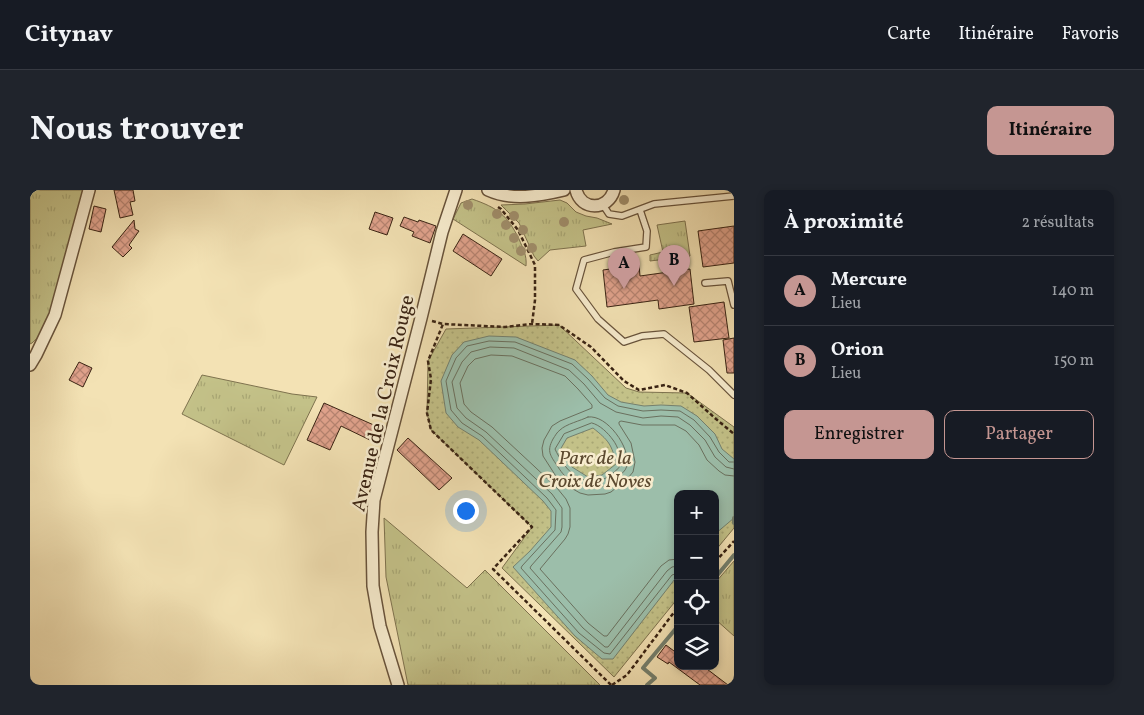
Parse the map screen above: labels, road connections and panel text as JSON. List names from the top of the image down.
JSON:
{
  "streets": {
    "street": ["Avenue de la Croix Rouge"]
  },
  "parks": ["Parc de la Croix de Noves"],
  "page": {
    "header": "Citynav",
    "nav": ["Carte", "Itinéraire", "Favoris"],
    "title": "Nous trouver",
    "buttons": [
      "Itinéraire",
      ["Enregistrer", "Partager"]
    ],
    "heading": ["À proximité", "2 résultats"],
    "pins": ["B", "A"],
    "list": [
      {
        "mark": "A",
        "name": "Mercure",
        "note": "Lieu",
        "value": "140 m"
      },
      {
        "mark": "B",
        "name": "Orion",
        "note": "Lieu",
        "value": "150 m"
      }
    ],
    "map_buttons": ["+", "−"]
  }
}
